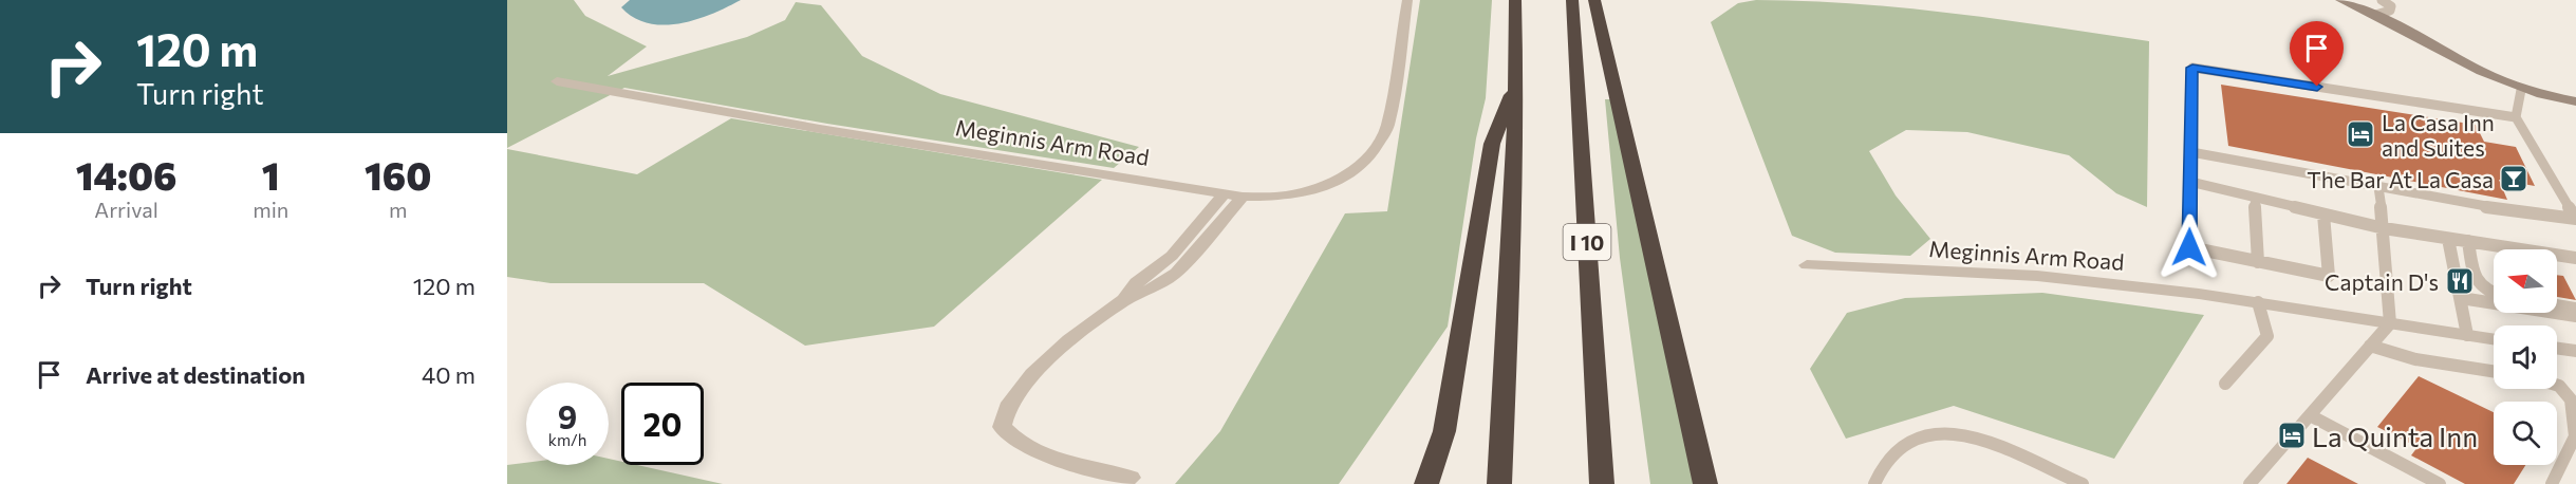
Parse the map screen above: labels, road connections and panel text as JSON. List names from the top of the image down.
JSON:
{
  "streets": {
    "highway": ["I 10"],
    "street": ["Meginnis Arm Road"]
  },
  "places": {
    "hotel": ["La Casa Inn and Suites", "La Quinta Inn"],
    "bar": ["The Bar At La Casa"],
    "restaurant": ["Captain D's"]
  },
  "north": "left",
  "page": {
    "turn": ["120 m", "Turn right"],
    "eta": [
      "14:06",
      "Arrival",
      "1",
      "min",
      "160",
      "m"
    ],
    "list": [
      {
        "name": "Turn right",
        "value": "120 m"
      },
      {
        "name": "Arrive at destination",
        "value": "40 m"
      }
    ],
    "speed": "9 km/h",
    "limit": "20"
  }
}
